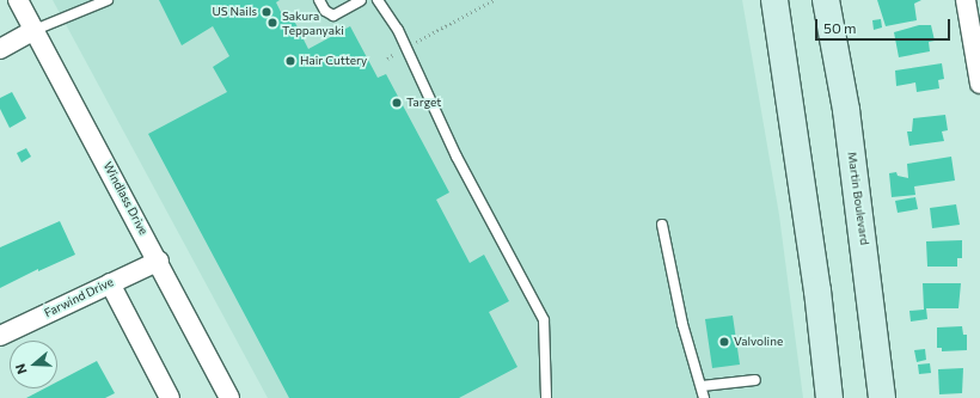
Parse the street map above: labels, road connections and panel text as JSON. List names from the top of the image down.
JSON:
{
  "streets": {
    "main road": ["Martin Boulevard"],
    "street": ["Windlass Drive", "Farwind Drive"]
  },
  "crossings": [
    ["Windlass Drive", "Farwind Drive"]
  ],
  "places": [
    "US Nails",
    "Sakura Teppanyaki",
    "Hair Cuttery",
    "Target",
    "Valvoline"
  ],
  "scale_bar": "50 m",
  "north": "left"
}
